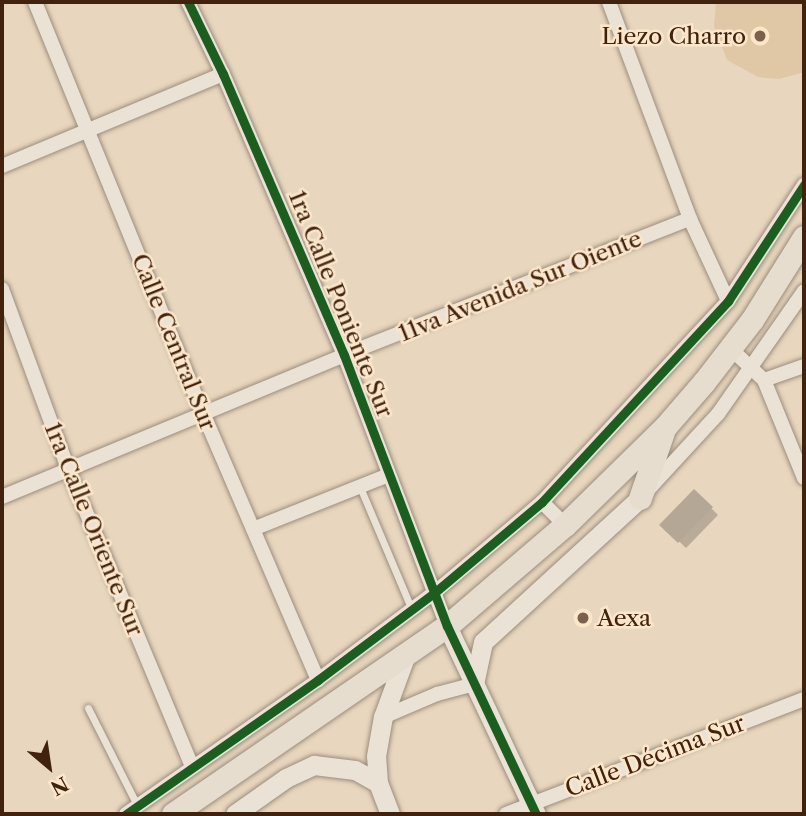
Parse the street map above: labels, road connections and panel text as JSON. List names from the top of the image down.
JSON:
{
  "streets": {
    "street": [
      "11va Avenida Sur Oiente",
      "1ra Calle Poniente Sur",
      "Calle Central Sur",
      "1ra Calle Oriente Sur",
      "Calle Décima Sur"
    ]
  },
  "crossings": [
    ["11va Avenida Sur Oiente", "1ra Calle Poniente Sur"],
    ["11va Avenida Sur Oiente", "Calle Central Sur"],
    ["11va Avenida Sur Oiente", "1ra Calle Oriente Sur"]
  ],
  "places": ["Liezo Charro", "Aexa"],
  "north": "bottom right"
}
